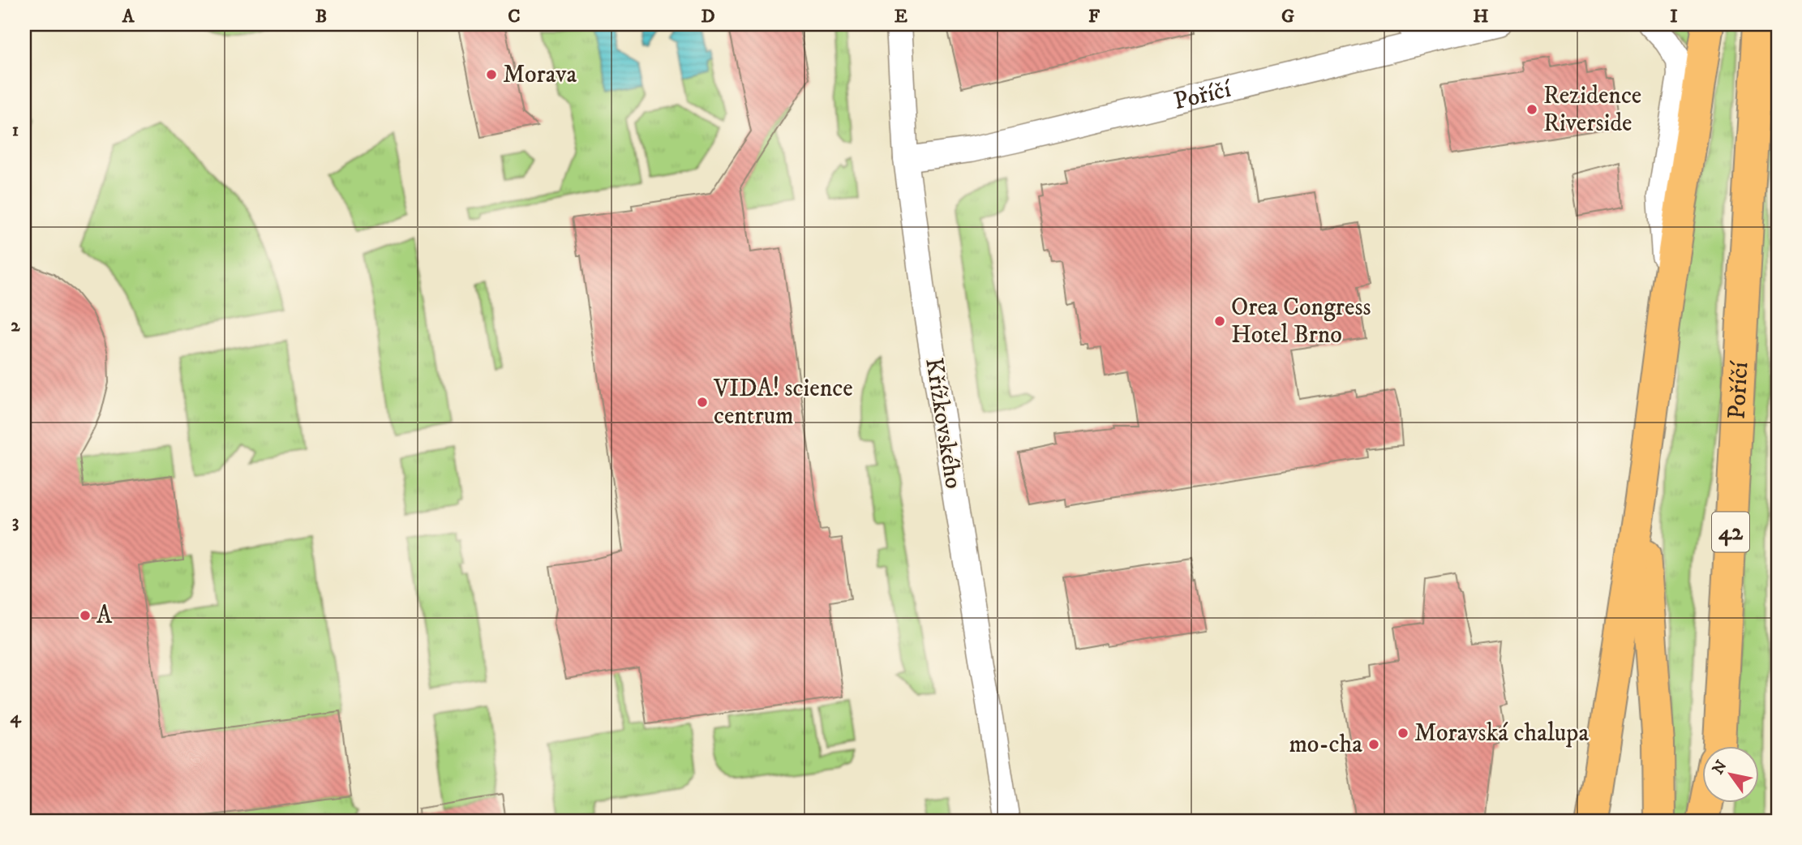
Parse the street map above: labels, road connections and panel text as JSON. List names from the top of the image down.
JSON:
{
  "streets": {
    "main road": ["Poříčí", "42"],
    "street": ["Křížkovského"]
  },
  "crossings": [
    ["Poříčí", "Křížkovského"]
  ],
  "places": [
    "Morava",
    "Rezidence Riverside",
    "Orea Congress Hotel Brno",
    "VIDA! science centrum",
    "A",
    "Moravská chalupa",
    "mo-cha"
  ],
  "north": "top left",
  "grid": {
    "columns": [
      "A",
      "B",
      "C",
      "D",
      "E",
      "F",
      "G",
      "H",
      "I"
    ],
    "rows": [
      "1",
      "2",
      "3",
      "4"
    ]
  }
}
